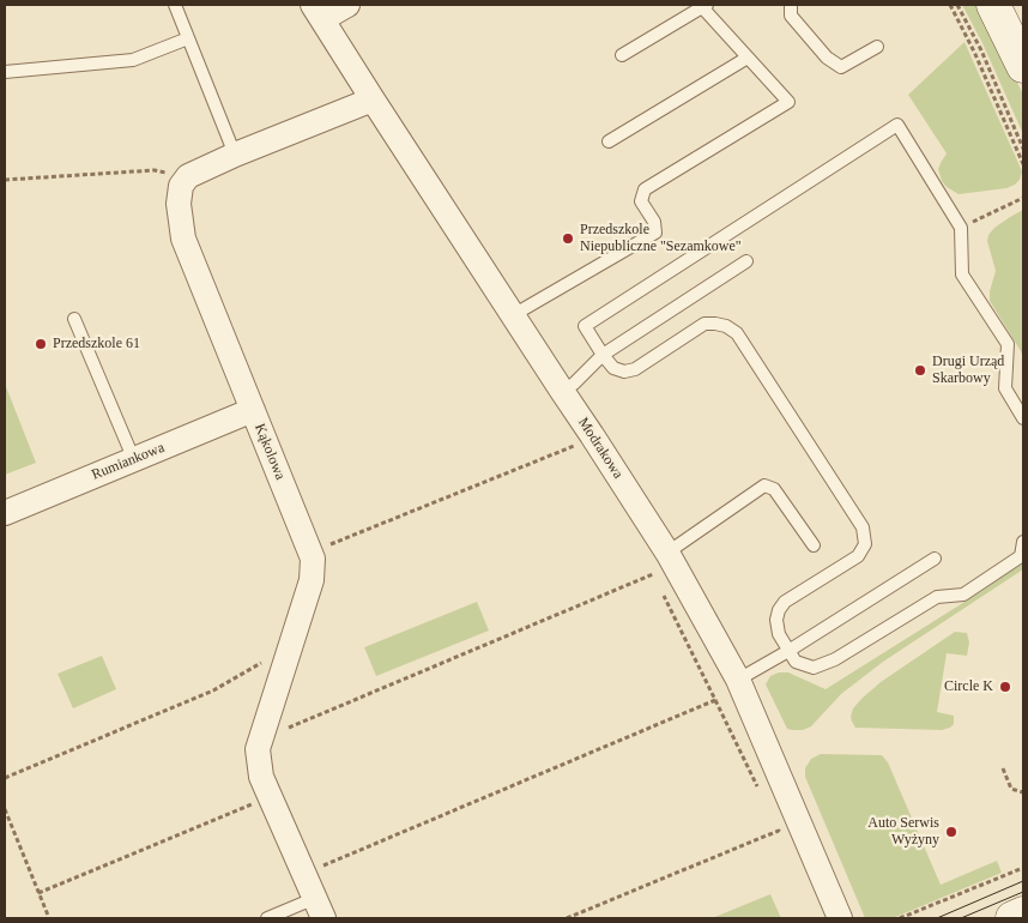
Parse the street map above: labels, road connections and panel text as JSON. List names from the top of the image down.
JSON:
{
  "streets": {
    "street": ["Modrakowa", "Kąkolowa", "Rumiankowa"]
  },
  "crossings": [
    ["Kąkolowa", "Rumiankowa"]
  ],
  "places": [
    "Przedszkole Niepubliczne \"Sezamkowe\"",
    "Przedszkole 61",
    "Drugi Urząd Skarbowy",
    "Circle K",
    "Auto Serwis Wyżyny"
  ]
}
